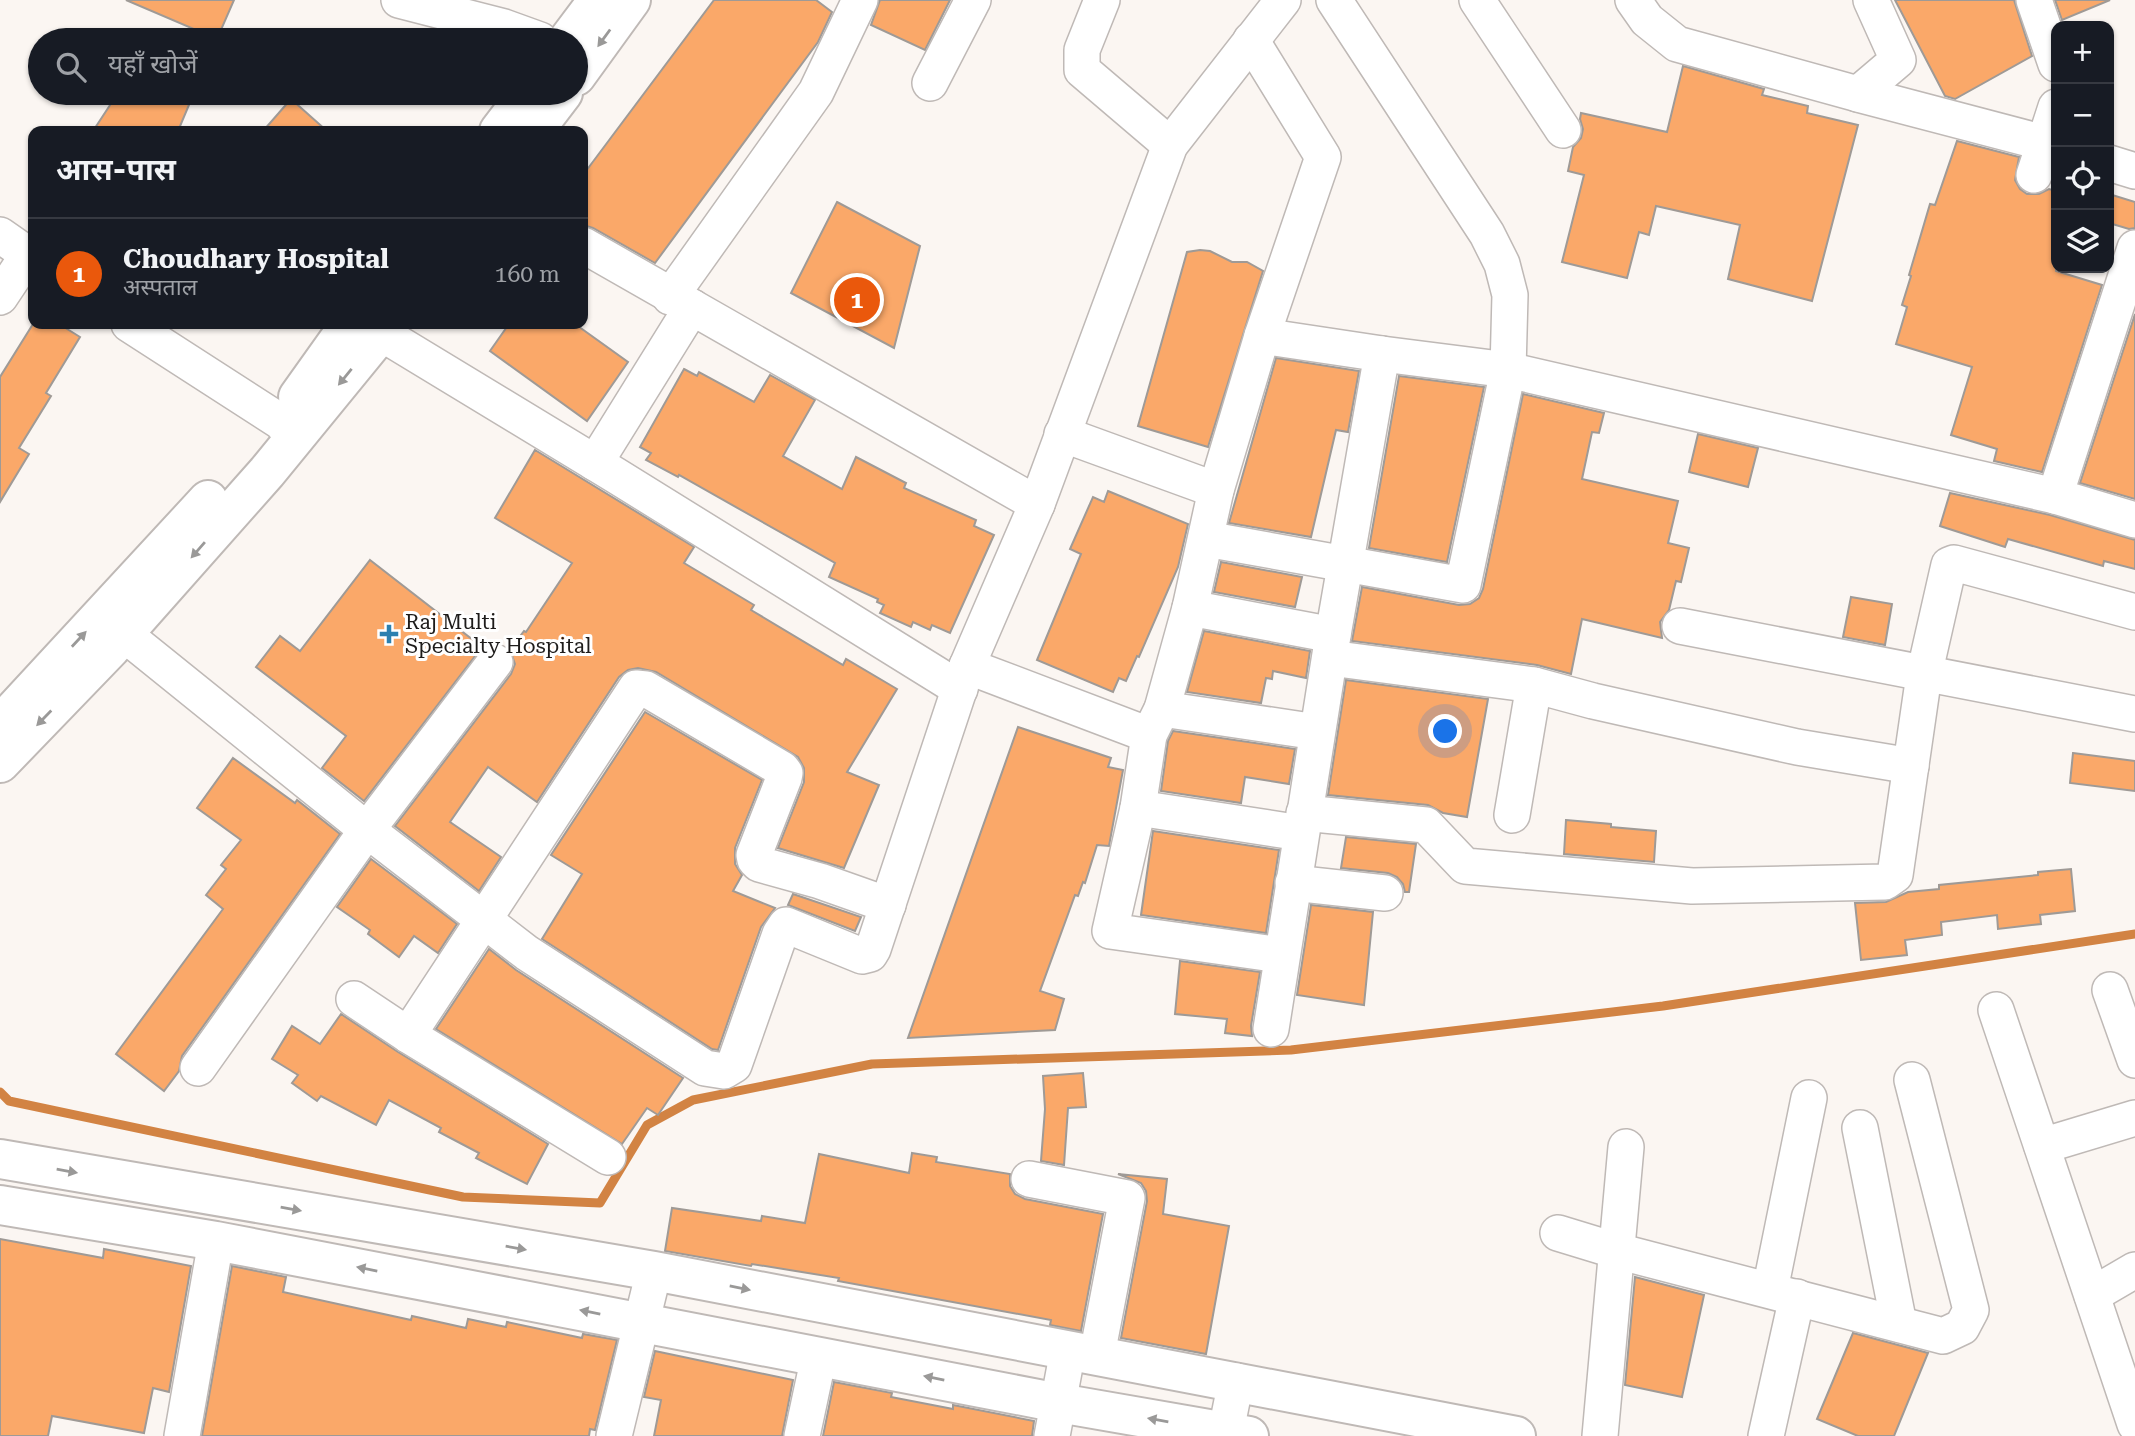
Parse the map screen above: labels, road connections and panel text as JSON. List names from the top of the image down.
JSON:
{
  "places": {
    "health": ["Raj Multi Specialty Hospital"]
  },
  "page": {
    "map_buttons": ["+", "−"],
    "search": "यहाँ खोजें",
    "heading": "आस-पास",
    "list": [
      {
        "mark": "1",
        "name": "Choudhary Hospital",
        "note": "अस्पताल",
        "value": "160 m"
      }
    ],
    "pins": "1"
  }
}
